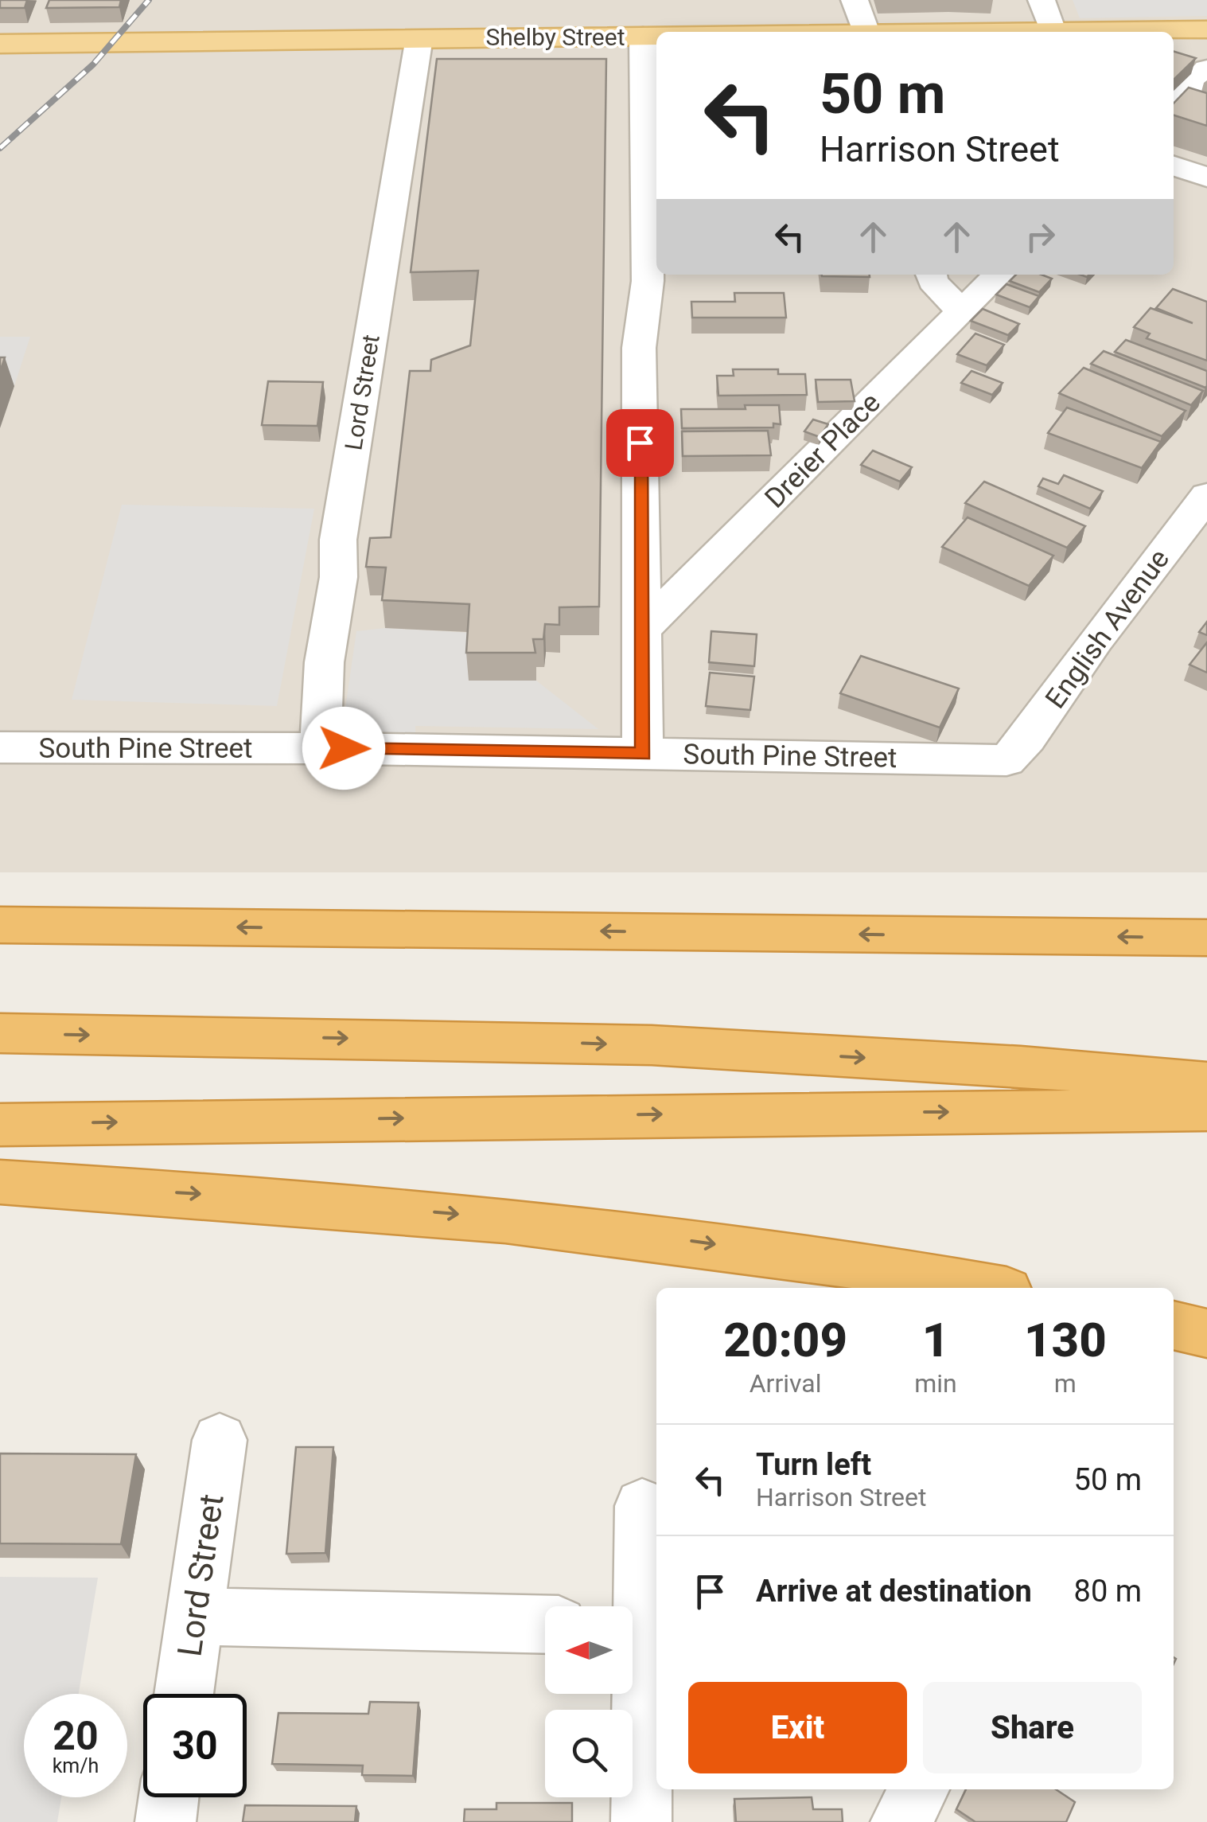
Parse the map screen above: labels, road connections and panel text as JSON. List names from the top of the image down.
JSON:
{
  "streets": {
    "main road": ["Shelby Street"],
    "street": [
      "Lord Street",
      "Dreier Place",
      "English Avenue",
      "South Pine Street"
    ]
  },
  "crossings": [
    ["Shelby Street", "Lord Street"],
    ["Lord Street", "South Pine Street"],
    ["English Avenue", "South Pine Street"]
  ],
  "north": "left",
  "page": {
    "turn": ["50 m", "Harrison Street"],
    "eta": [
      "20:09",
      "Arrival",
      "1",
      "min",
      "130",
      "m"
    ],
    "list": [
      {
        "name": "Turn left",
        "note": "Harrison Street",
        "value": "50 m"
      },
      {
        "name": "Arrive at destination",
        "value": "80 m"
      }
    ],
    "buttons": ["Exit", "Share"],
    "speed": "20 km/h",
    "limit": "30"
  }
}
